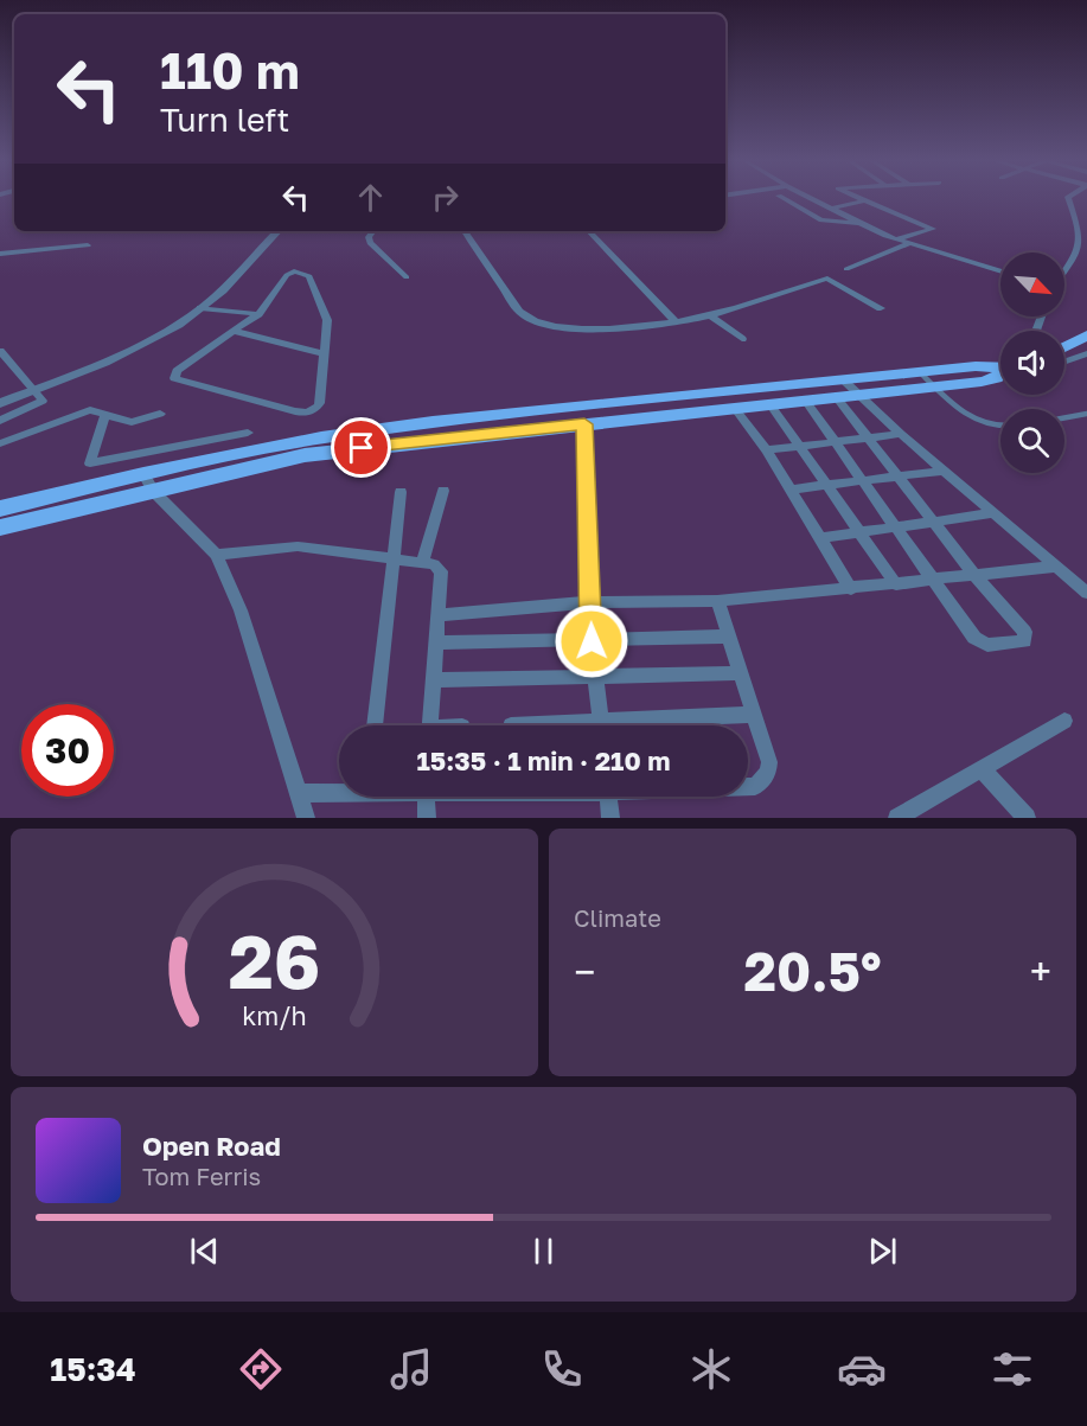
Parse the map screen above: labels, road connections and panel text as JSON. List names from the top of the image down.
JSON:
{
  "north": "bottom right",
  "page": {
    "turn": ["110 m", "Turn left"],
    "limit": "30",
    "trip": "15:35 · 1 min · 210 m",
    "tile": "Climate",
    "heat": ["−", "20.5°", "+"],
    "song": ["Open Road", "Tom Ferris"],
    "tabs": "15:34",
    "gauge": ["26", "km/h"]
  }
}
